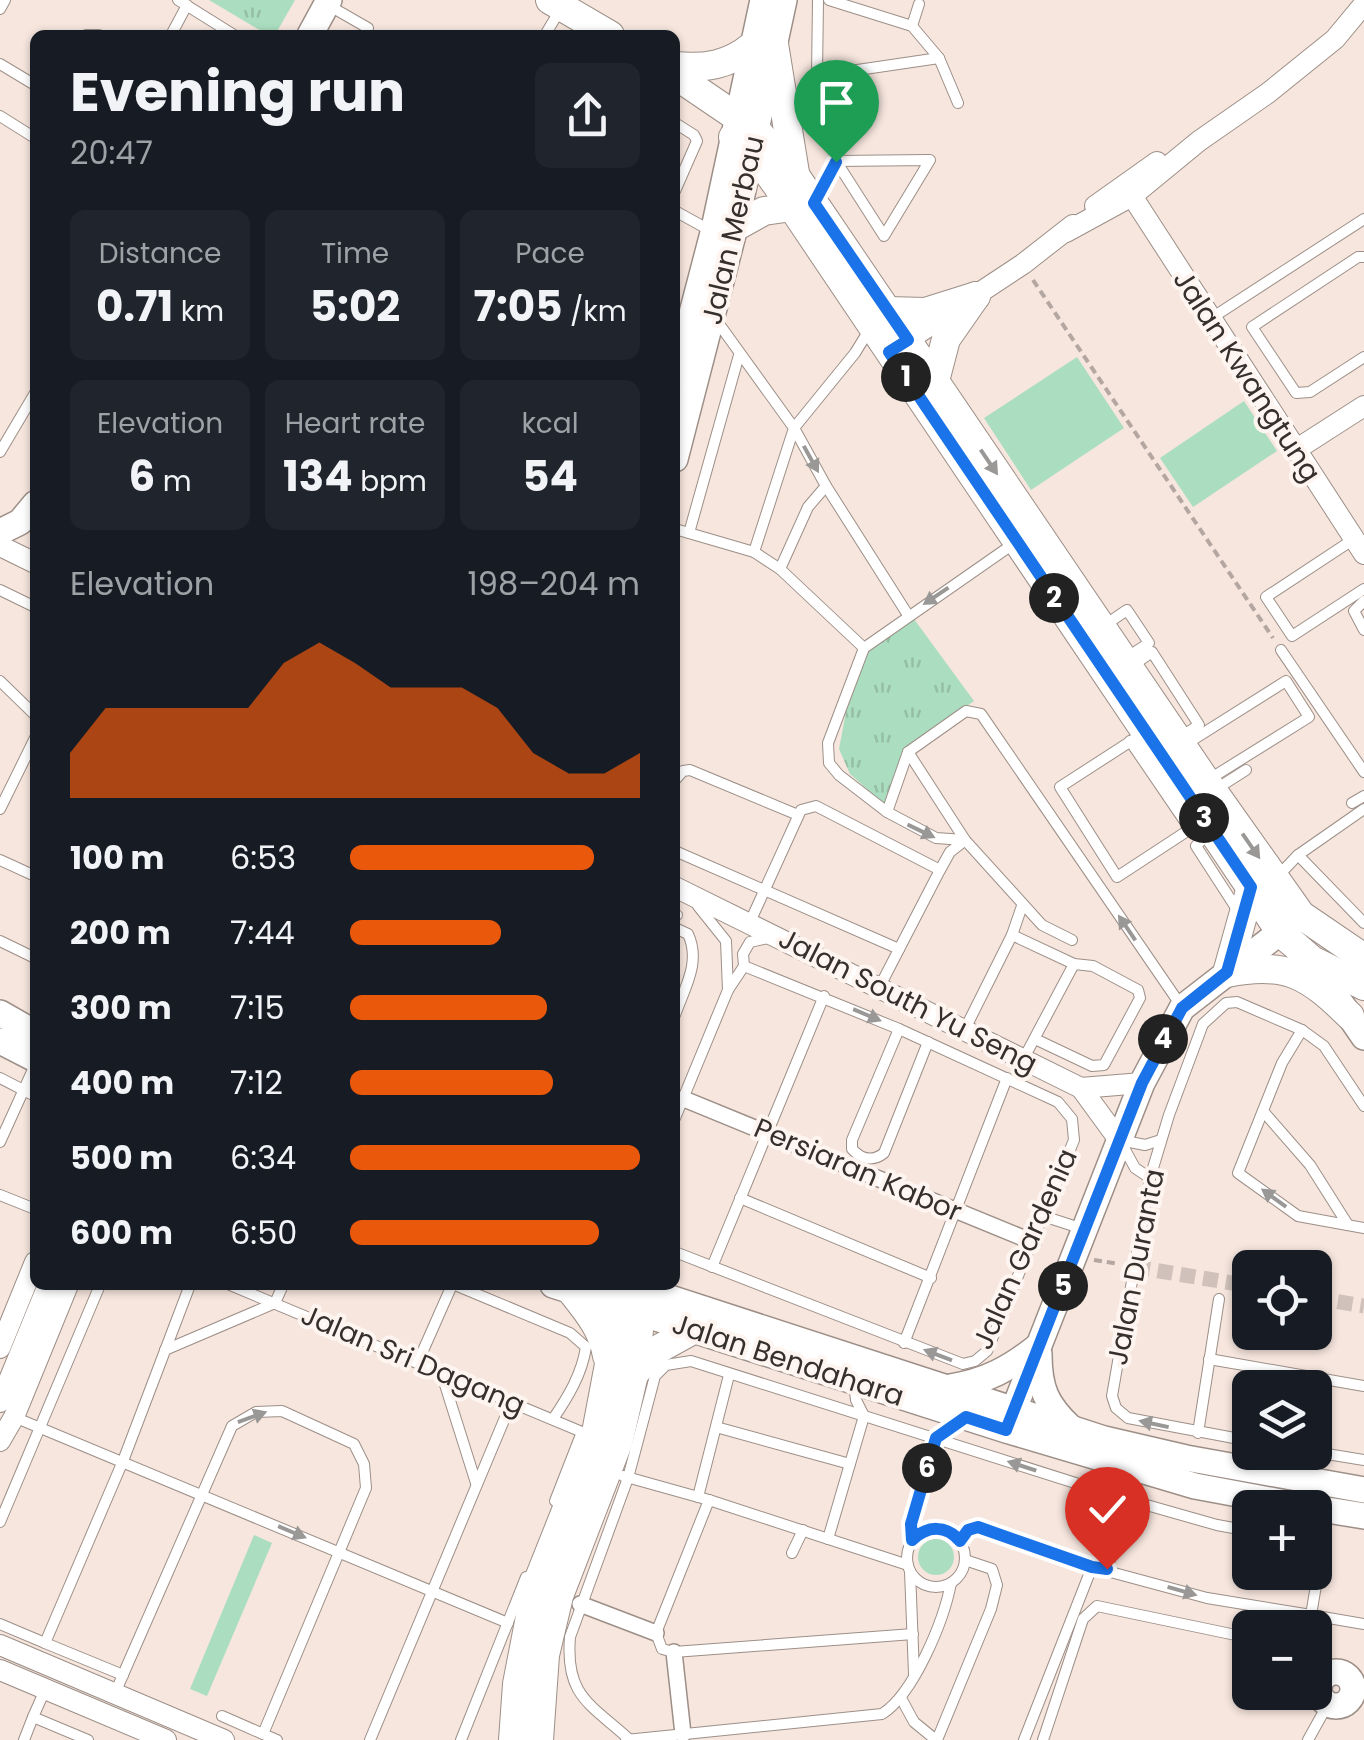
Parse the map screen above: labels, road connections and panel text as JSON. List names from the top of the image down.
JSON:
{
  "streets": {
    "street": [
      "Jalan Merbau",
      "Jalan Kwangtung",
      "Jalan South Yu Seng",
      "Persiaran Kabor",
      "Jalan Bendahara"
    ],
    "lane": ["Jalan Gardenia", "Jalan Duranta", "Jalan Sri Dagang"]
  },
  "crossings": [
    ["Persiaran Kabor", "Jalan Gardenia"]
  ],
  "page": {
    "heading": ["Evening run", "20:47"],
    "stats": [
      ["Distance", "0.71 km"],
      ["Time", "5:02"],
      ["Pace", "7:05 /km"],
      ["Elevation", "6 m"],
      ["Heart rate", "134 bpm"],
      ["kcal", "54"]
    ],
    "pins": [
      "1",
      "2",
      "3",
      "4",
      "5",
      "6"
    ],
    "chart": ["Elevation", "198–204 m"],
    "list": [
      {
        "name": "100 m",
        "note": "6:53"
      },
      {
        "name": "200 m",
        "note": "7:44"
      },
      {
        "name": "300 m",
        "note": "7:15"
      },
      {
        "name": "400 m",
        "note": "7:12"
      },
      {
        "name": "500 m",
        "note": "6:34"
      },
      {
        "name": "600 m",
        "note": "6:50"
      }
    ],
    "map_buttons": ["+", "−"]
  }
}
